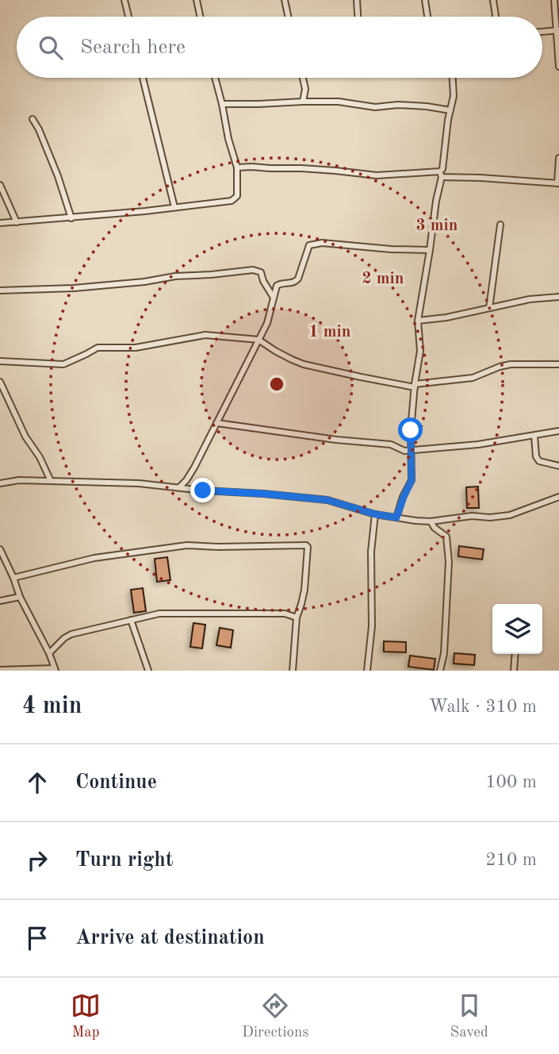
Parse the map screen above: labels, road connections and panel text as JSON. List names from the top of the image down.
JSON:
{
  "page": {
    "search": "Search here",
    "heading": ["4 min", "Walk · 310 m"],
    "list": [
      ["Continue", "100 m"],
      ["Turn right", "210 m"],
      "Arrive at destination"
    ],
    "nav": ["Map", "Directions", "Saved"]
  },
  "rings": ["3 min", "2 min", "1 min"]
}
